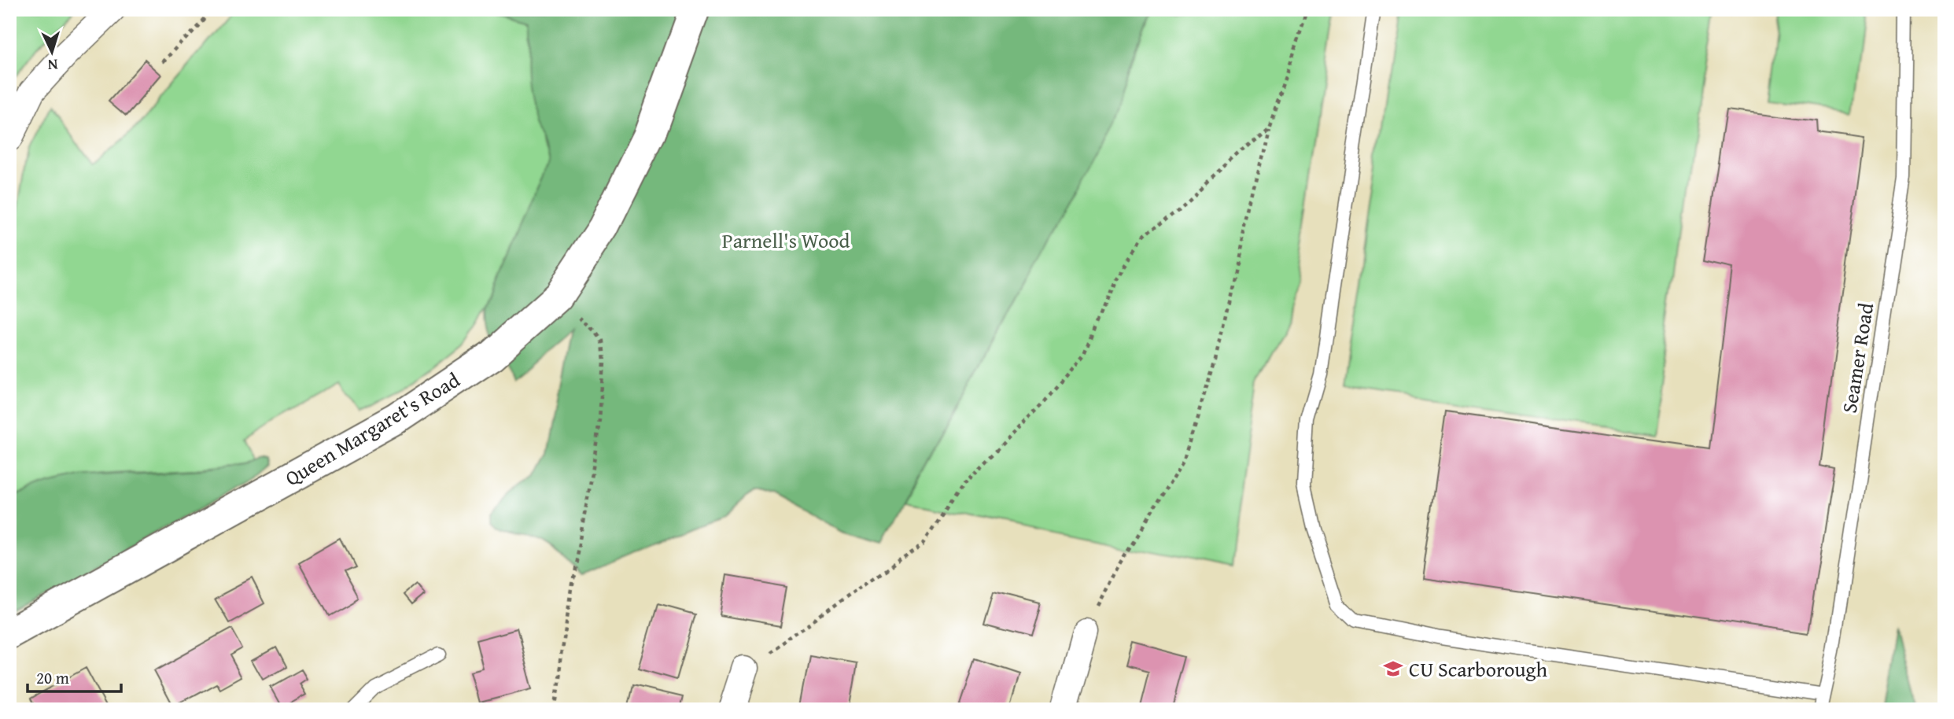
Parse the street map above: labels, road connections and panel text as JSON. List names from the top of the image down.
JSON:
{
  "streets": {
    "main road": ["Queen Margaret's Road"],
    "lane": ["Seamer Road"]
  },
  "parks": ["Parnell's Wood"],
  "places": {
    "school or university": ["CU Scarborough"]
  },
  "scale_bar": "20 m",
  "north": "bottom"
}
